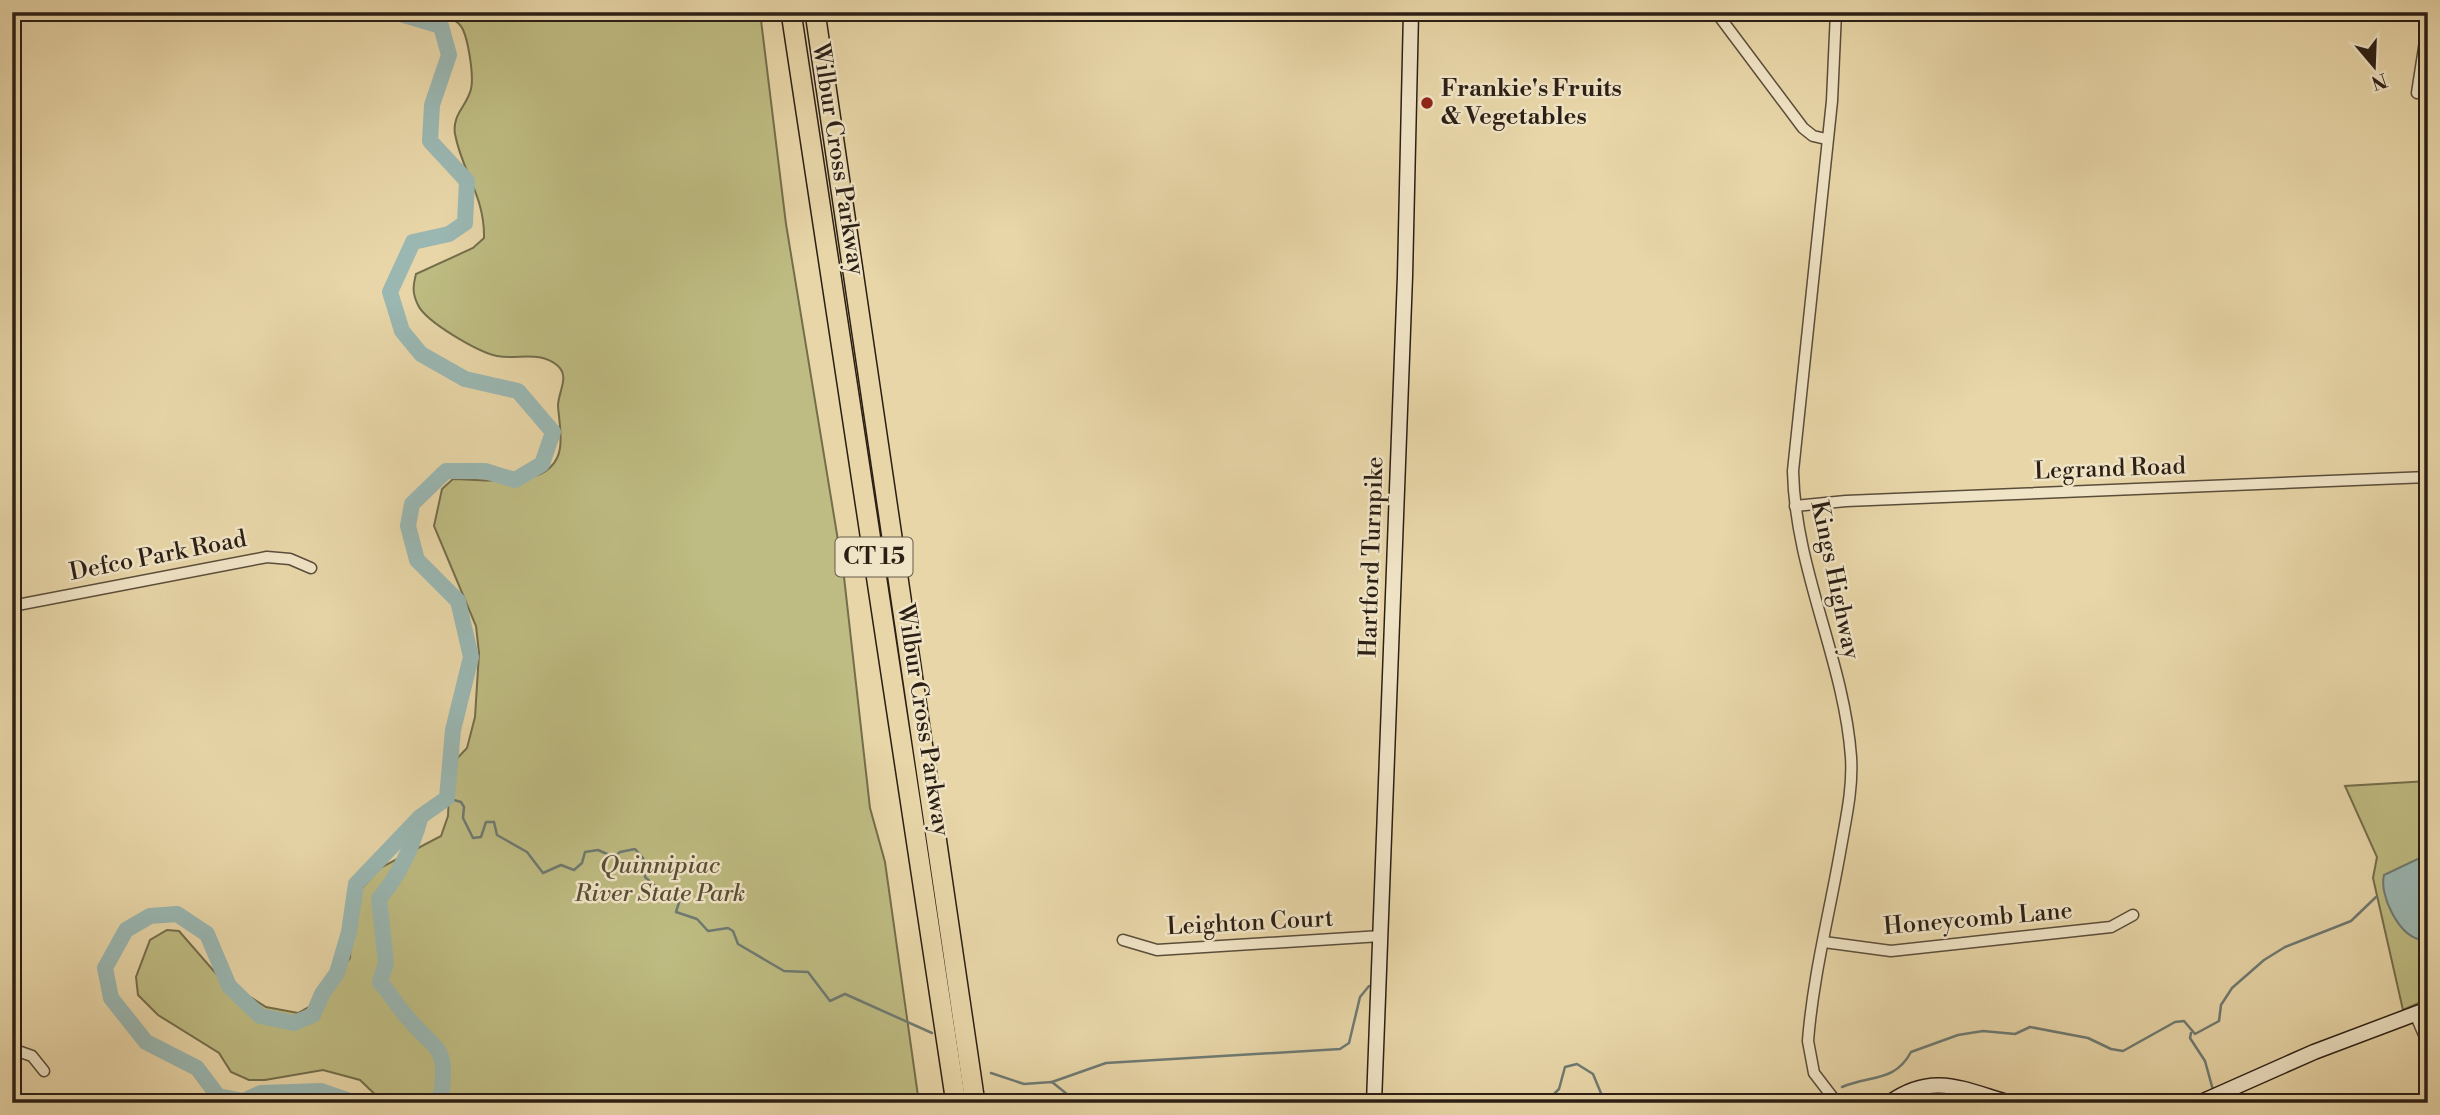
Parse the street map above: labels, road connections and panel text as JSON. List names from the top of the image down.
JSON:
{
  "streets": {
    "highway": ["Wilbur Cross Parkway", "CT 15"],
    "main road": ["Hartford Turnpike"],
    "street": [
      "Legrand Road",
      "Defco Park Road",
      "Kings Highway",
      "Honeycomb Lane",
      "Leighton Court"
    ]
  },
  "crossings": [
    ["Legrand Road", "Kings Highway"],
    ["Hartford Turnpike", "Leighton Court"],
    ["Kings Highway", "Honeycomb Lane"]
  ],
  "parks": ["Quinnipiac River State Park"],
  "places": ["Frankie's Fruits & Vegetables"],
  "north": "bottom"
}
